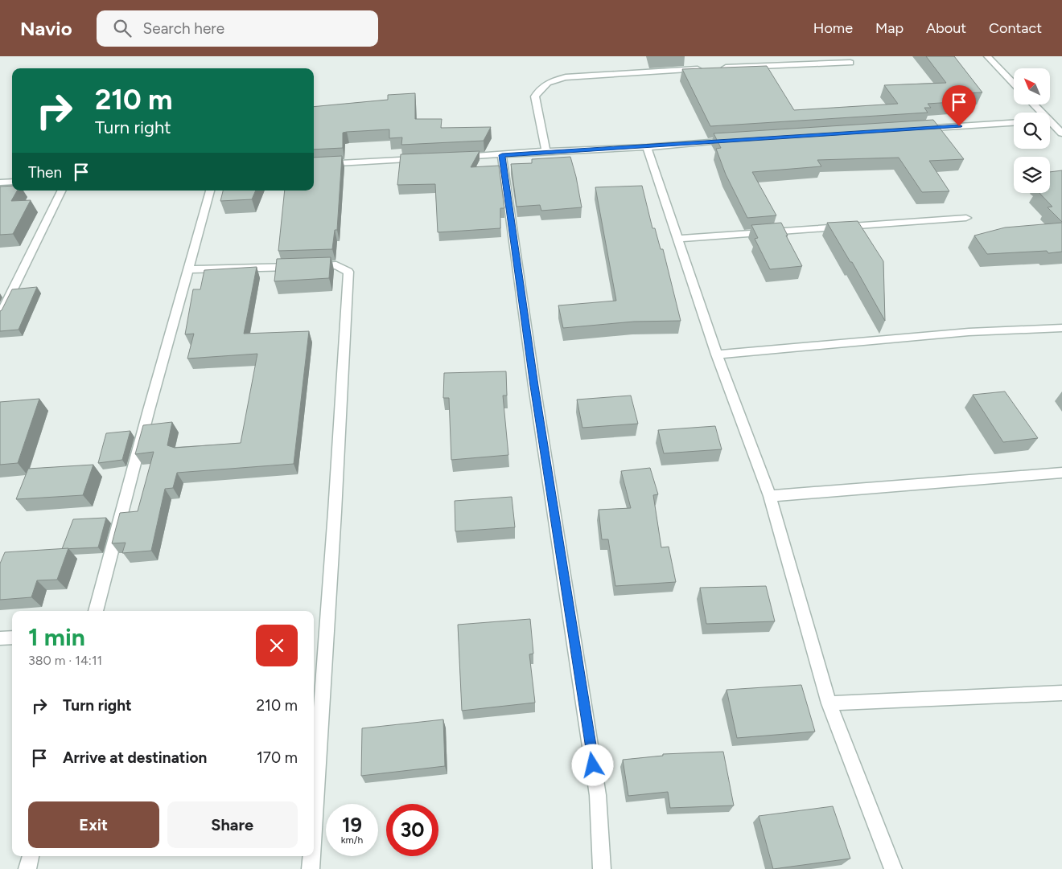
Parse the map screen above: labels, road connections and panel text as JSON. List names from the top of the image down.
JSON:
{
  "north": "top left",
  "page": {
    "header": "Navio",
    "search": "Search here",
    "nav": [
      "Home",
      "Map",
      "About",
      "Contact"
    ],
    "turn": ["210 m", "Turn right"],
    "then": "Then",
    "heading": ["1 min", "380 m · 14:11"],
    "list": [
      {
        "name": "Turn right",
        "value": "210 m"
      },
      {
        "name": "Arrive at destination",
        "value": "170 m"
      }
    ],
    "buttons": ["Exit", "Share"],
    "speed": "19 km/h",
    "limit": "30"
  }
}
